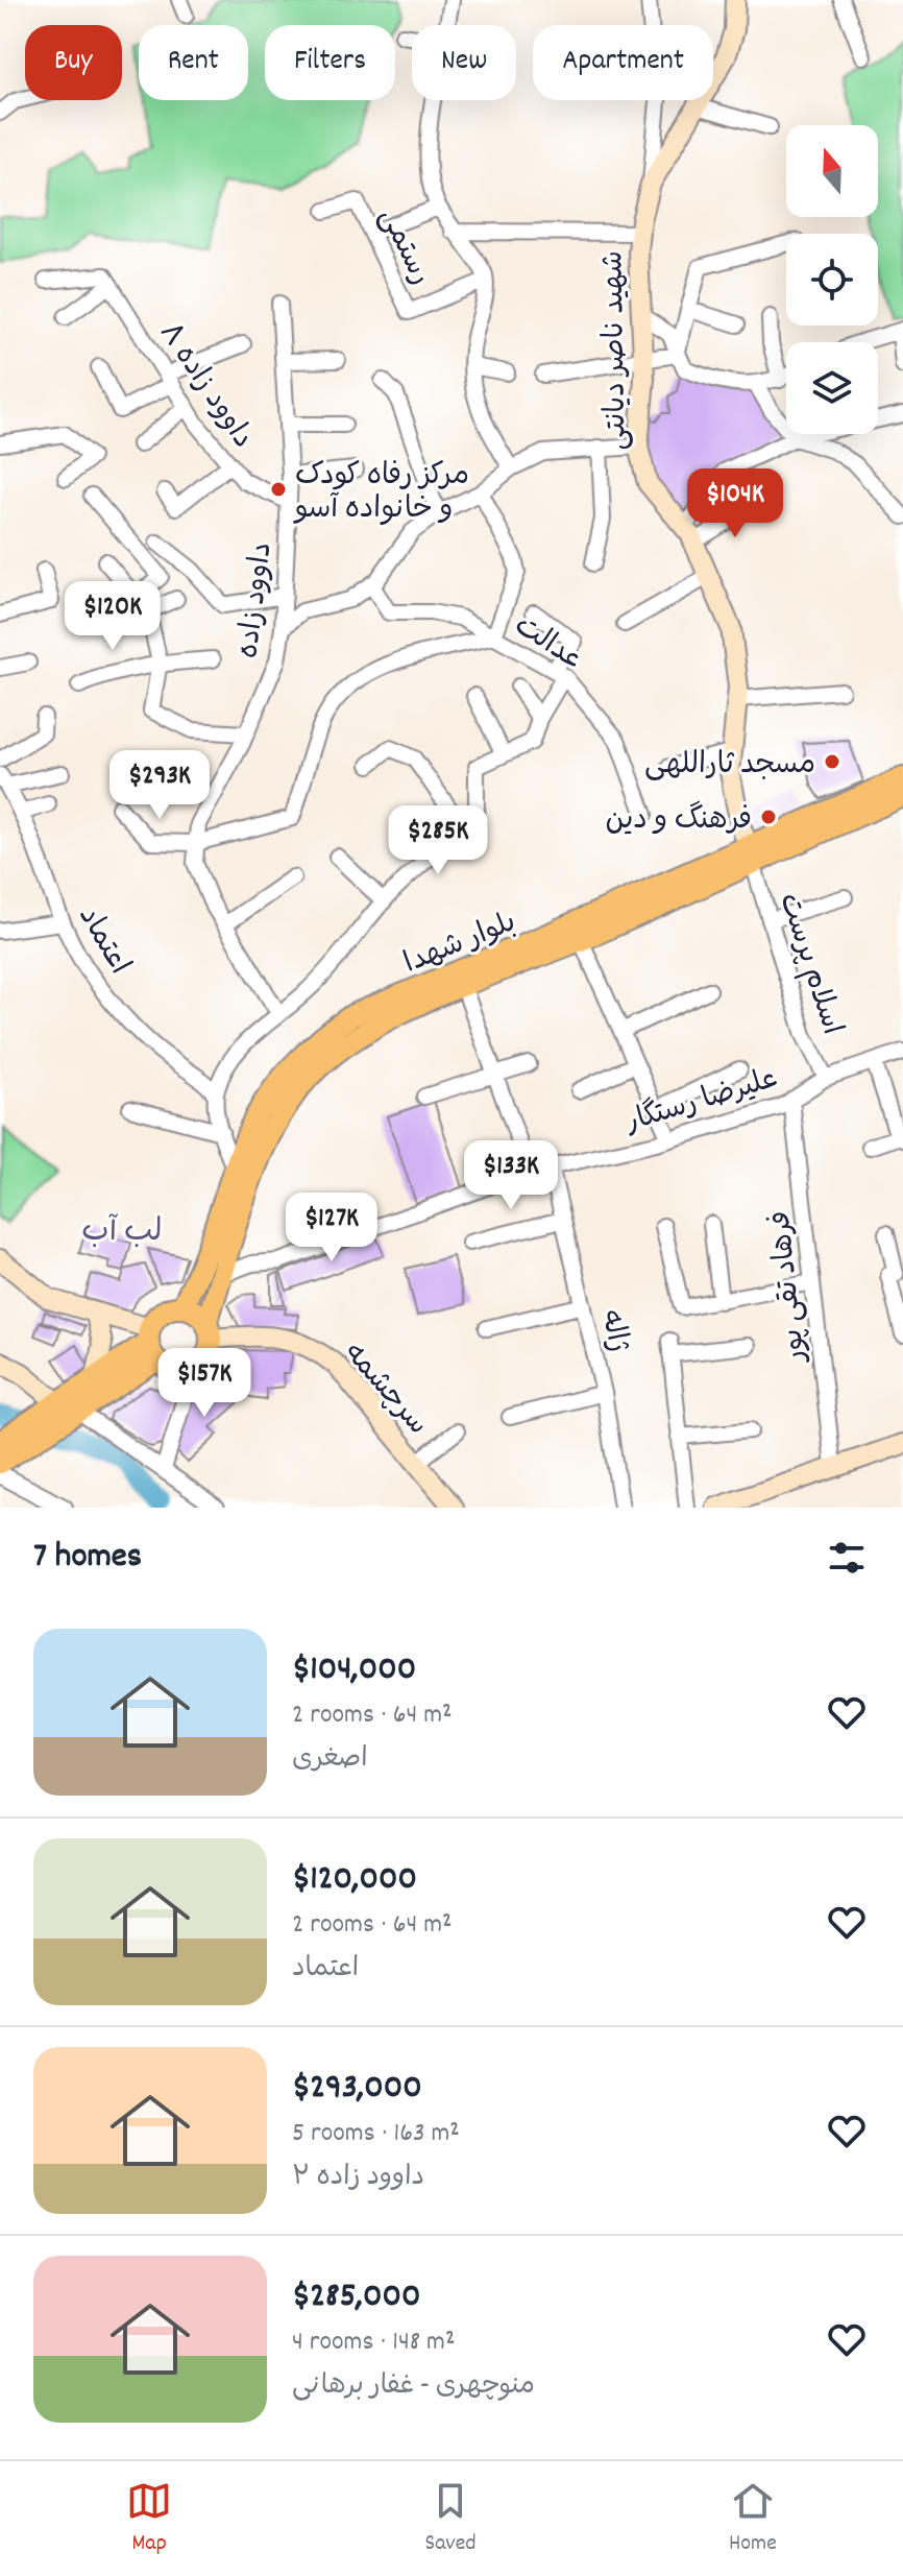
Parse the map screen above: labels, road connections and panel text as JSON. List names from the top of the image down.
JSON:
{
  "streets": {
    "main road": ["شهید ناصر دیانتی", "بلوار شهدا", "سرچشمه"],
    "street": [
      "رستمی",
      "داوود زاده ۸",
      "داوود زاده",
      "عدالت",
      "اعتماد",
      "اسلام پرست",
      "علیرضا رستگار",
      "فرهاد تقی پور",
      "ژاله"
    ]
  },
  "crossings": [
    ["شهید ناصر دیانتی", "بلوار شهدا"],
    ["شهید ناصر دیانتی", "اسلام پرست"],
    ["داوود زاده ۸", "داوود زاده"],
    ["بلوار شهدا", "اسلام پرست"],
    ["بلوار شهدا", "علیرضا رستگار"],
    ["بلوار شهدا", "سرچشمه"],
    ["اسلام پرست", "علیرضا رستگار"],
    ["علیرضا رستگار", "فرهاد تقی پور"],
    ["علیرضا رستگار", "ژاله"]
  ],
  "districts": ["لب آب"],
  "places": ["مرکز رفاه کودک و خانواده آسو", "مسجد ثاراللهی", "فرهنگ و دین"],
  "north": "top",
  "page": {
    "chip": [
      "Buy",
      "Rent",
      "Filters",
      "New",
      "Apartment"
    ],
    "price": [
      "$104K",
      "$120K",
      "$293K",
      "$285K",
      "$133K",
      "$127K",
      "$157K"
    ],
    "heading": "7 homes",
    "list": [
      {
        "name": "$104,000",
        "note": "2 rooms · 64 m² · اصغری"
      },
      {
        "name": "$120,000",
        "note": "2 rooms · 64 m² · اعتماد"
      },
      {
        "name": "$293,000",
        "note": "5 rooms · 163 m² · داوود زاده ۲"
      },
      {
        "name": "$285,000",
        "note": "4 rooms · 148 m² · منوچهری - غفار برهانی"
      }
    ],
    "tabs": ["Map", "Saved", "Home"]
  }
}
